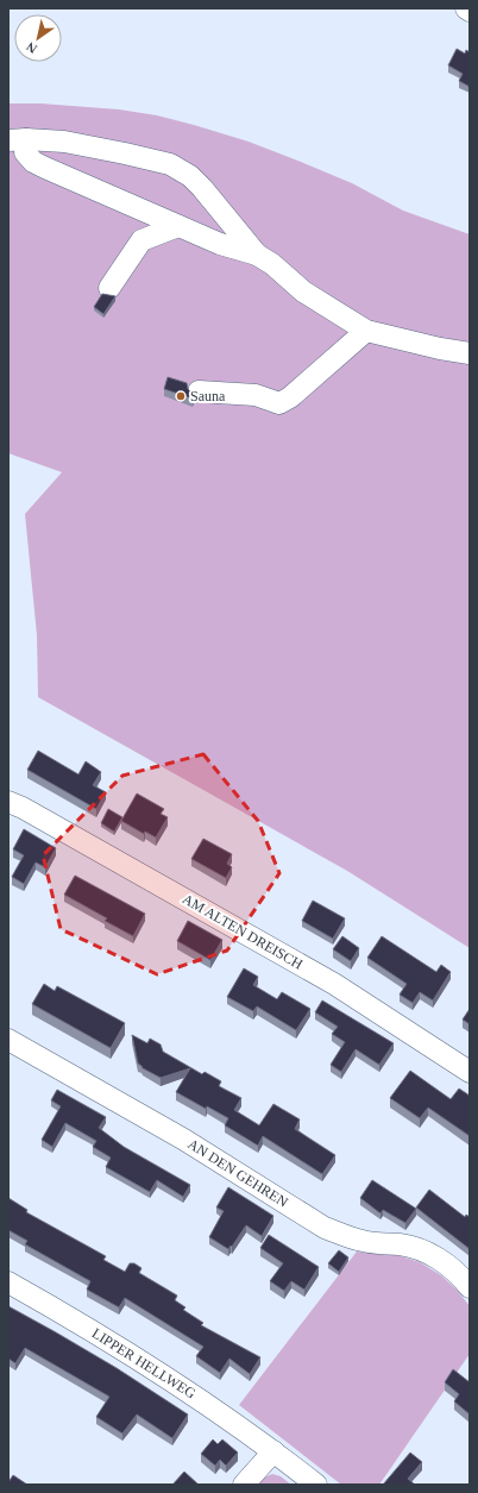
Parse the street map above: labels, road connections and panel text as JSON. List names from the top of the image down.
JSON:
{
  "streets": {
    "street": ["AM ALTEN DREISCH", "AN DEN GEHREN", "LIPPER HELLWEG"]
  },
  "places": ["Sauna"],
  "north": "bottom left"
}
